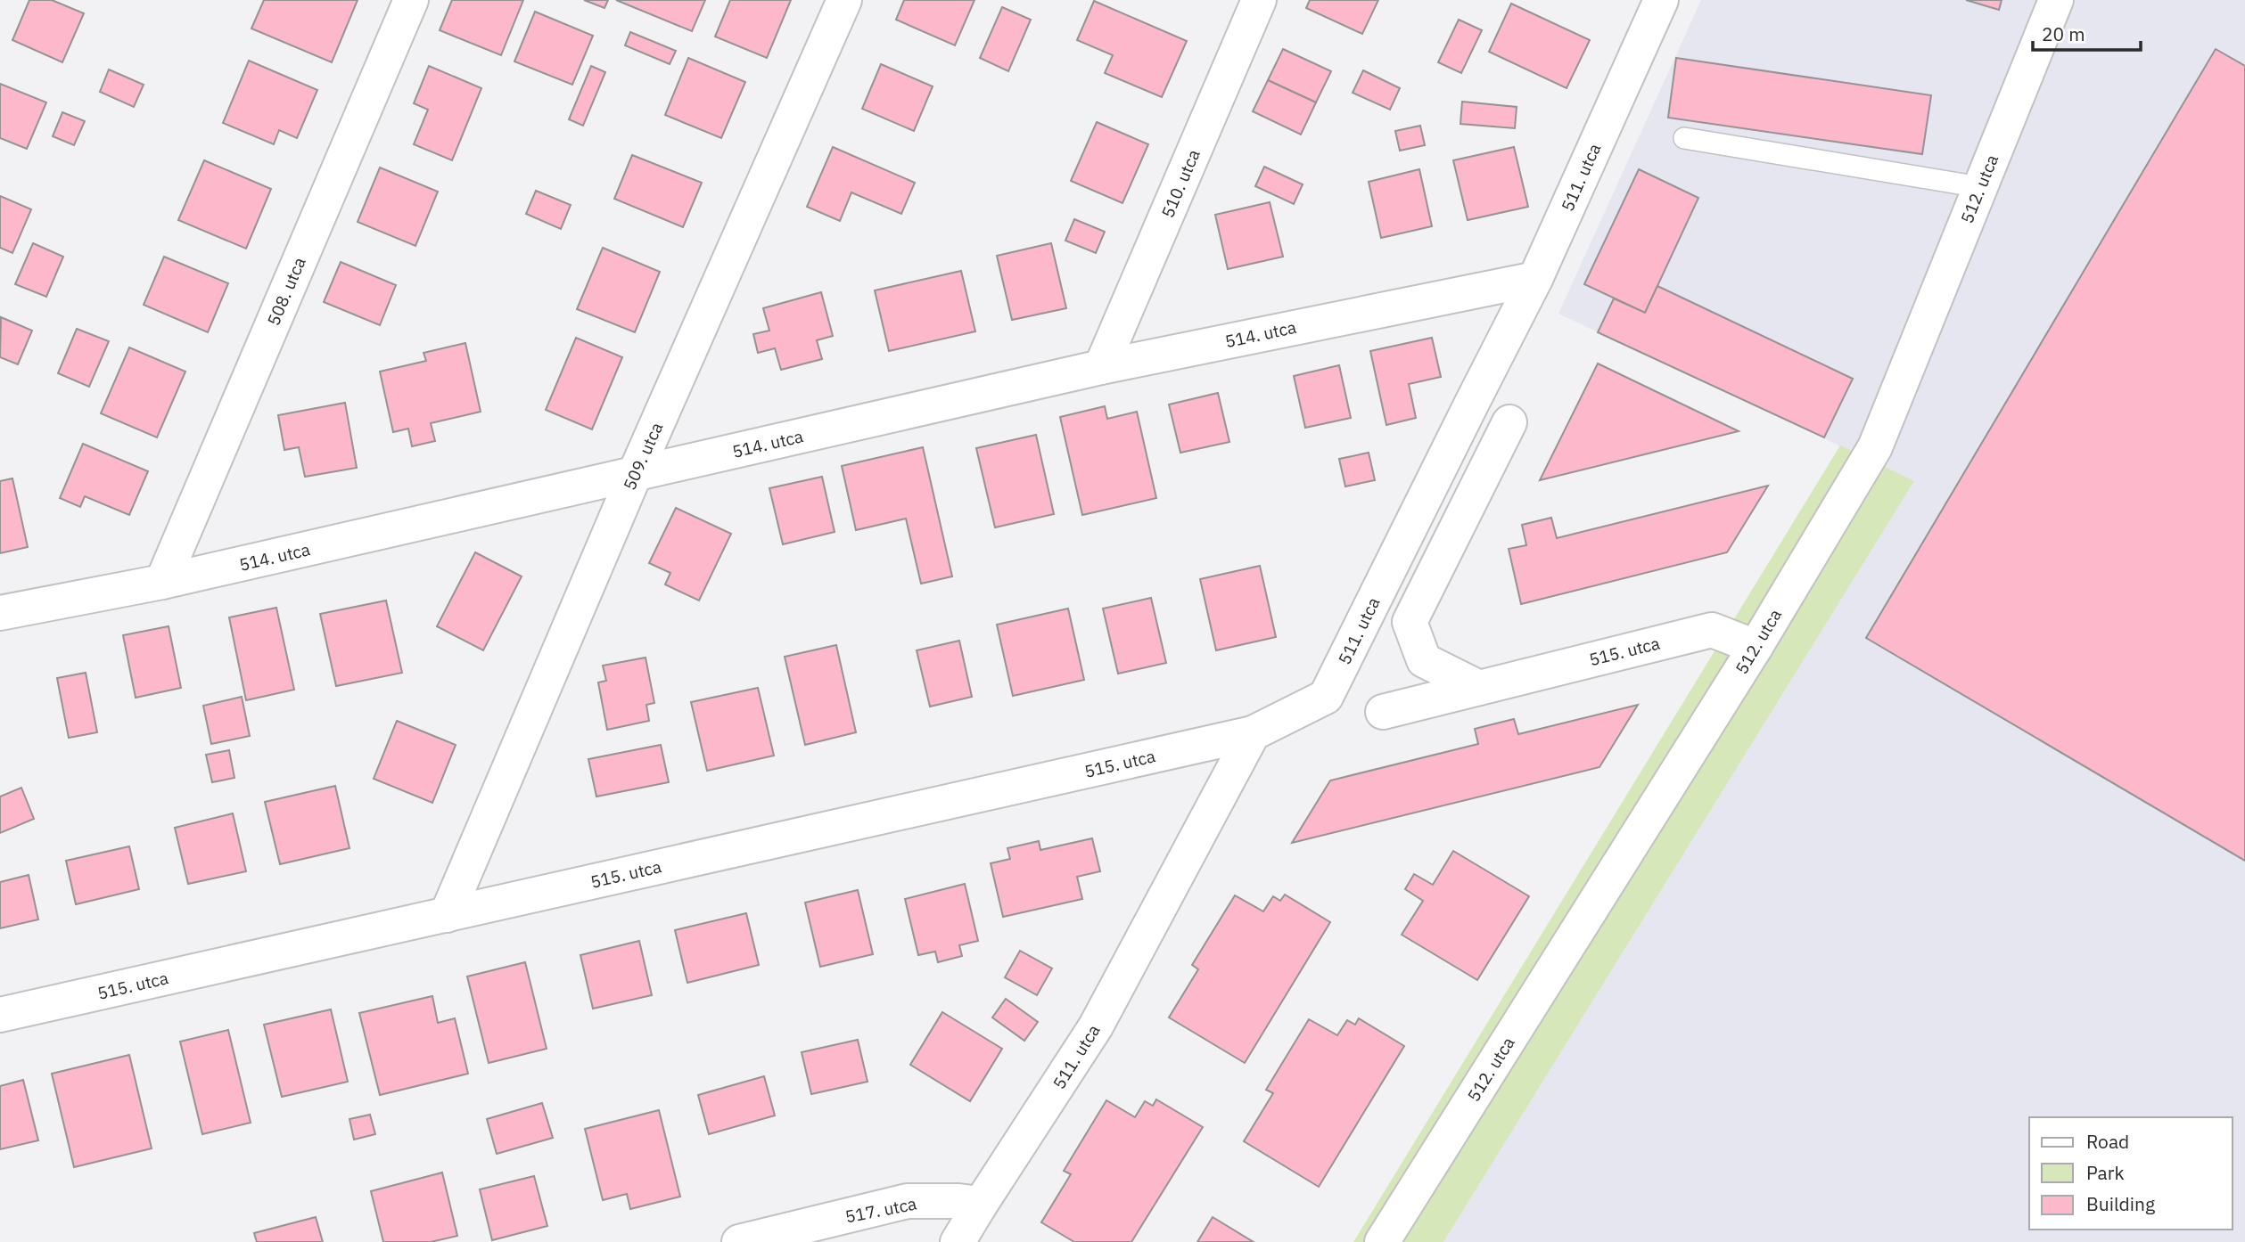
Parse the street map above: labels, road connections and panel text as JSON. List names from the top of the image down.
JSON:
{
  "streets": {
    "street": [
      "511. utca",
      "510. utca",
      "512. utca",
      "508. utca",
      "514. utca",
      "509. utca",
      "515. utca",
      "517. utca"
    ]
  },
  "crossings": [
    ["511. utca", "514. utca"],
    ["511. utca", "515. utca"],
    ["511. utca", "517. utca"],
    ["510. utca", "514. utca"],
    ["512. utca", "515. utca"],
    ["508. utca", "514. utca"],
    ["514. utca", "509. utca"],
    ["509. utca", "515. utca"]
  ],
  "legend": ["Road", "Park", "Building"],
  "scale_bar": "20 m"
}
